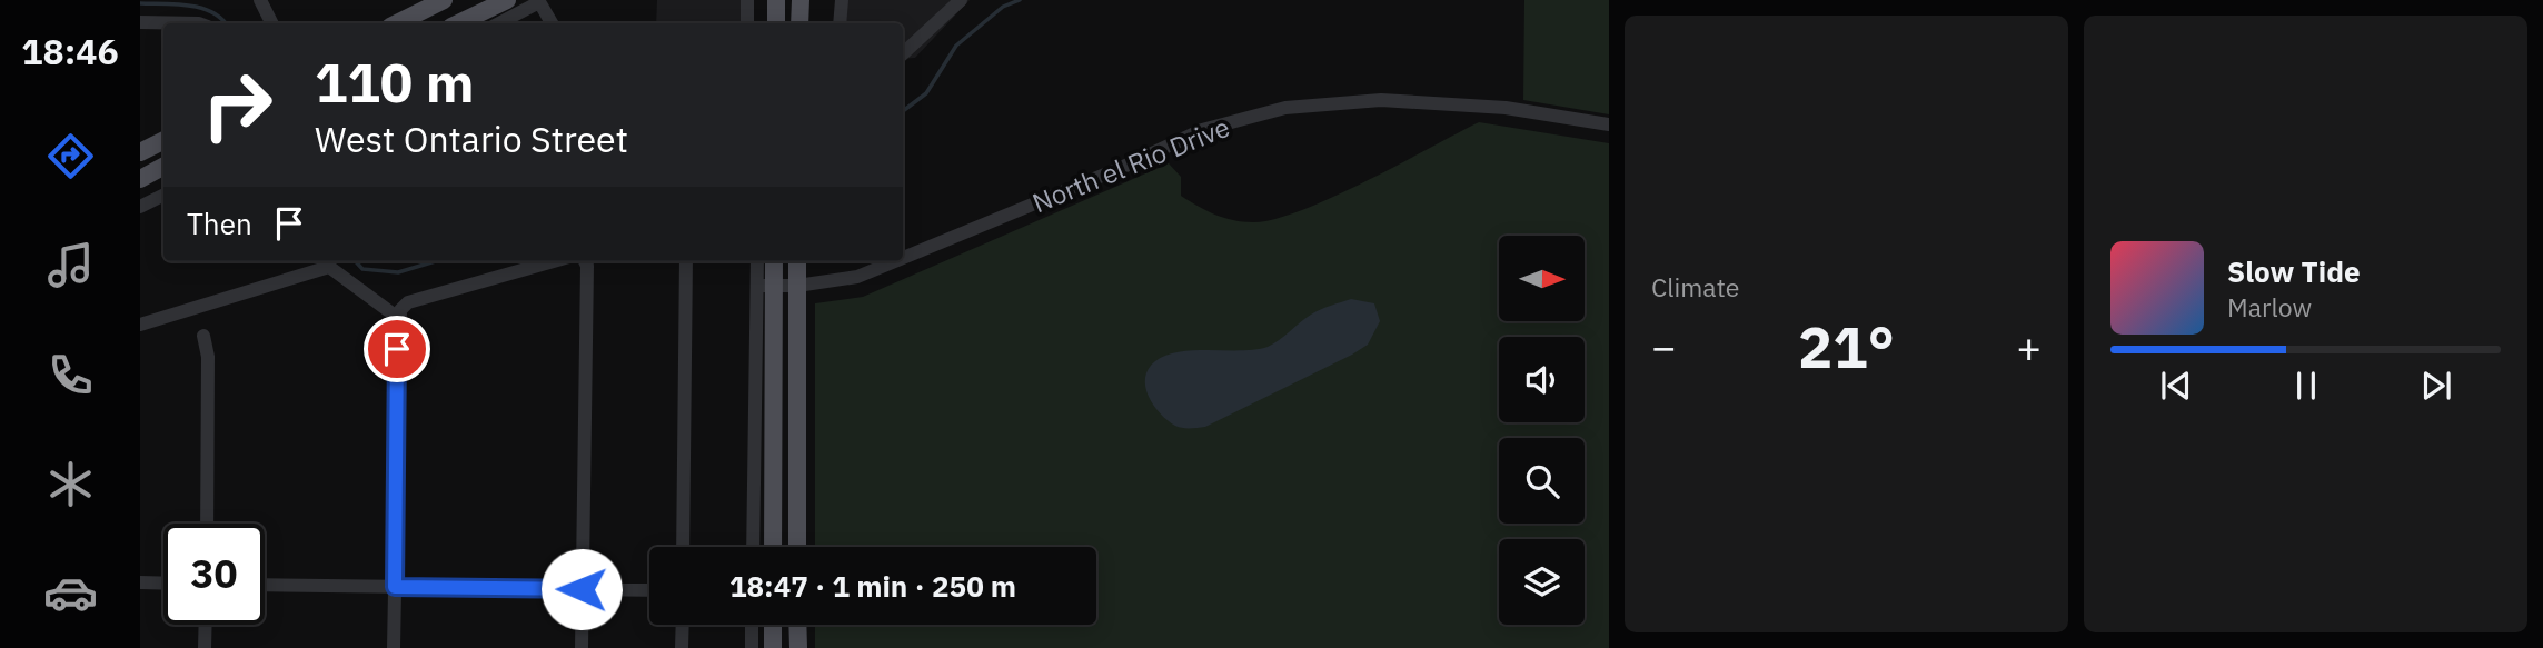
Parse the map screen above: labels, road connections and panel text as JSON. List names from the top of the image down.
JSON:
{
  "streets": {
    "street": ["North el Rio Drive"]
  },
  "north": "right",
  "page": {
    "tabs": "18:46",
    "tile": "Climate",
    "turn": ["110 m", "West Ontario Street"],
    "then": "Then",
    "song": ["Slow Tide", "Marlow"],
    "heat": ["−", "21°", "+"],
    "limit": "30",
    "trip": "18:47 · 1 min · 250 m"
  }
}
